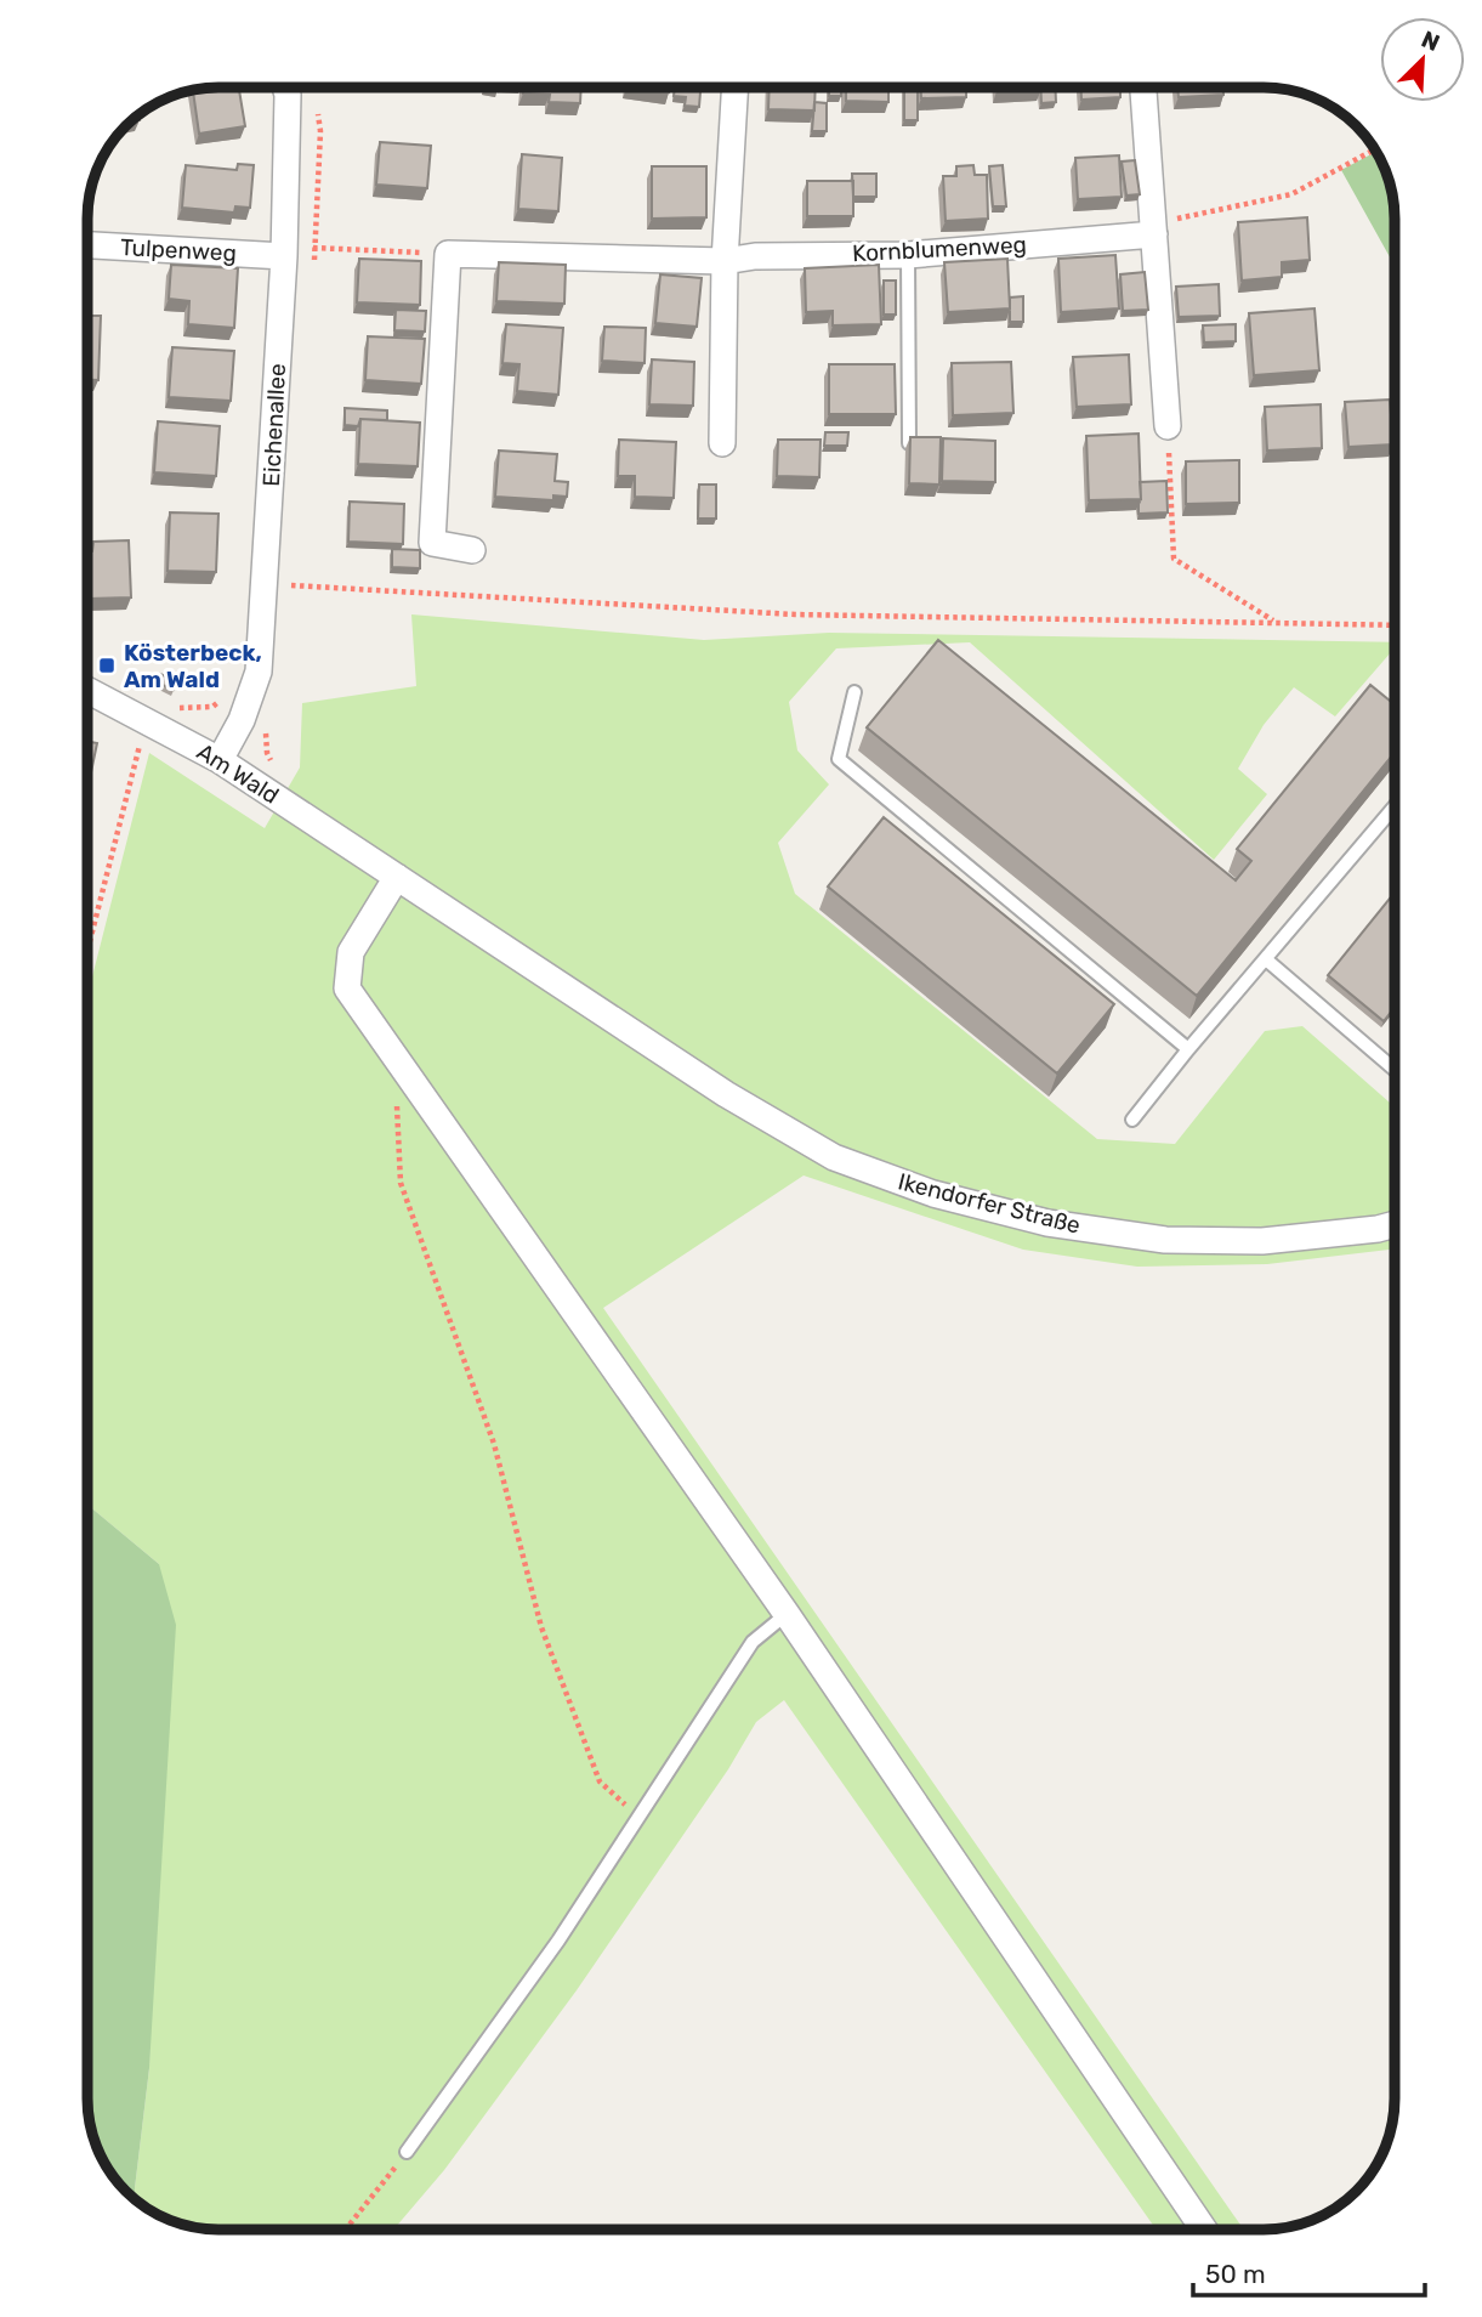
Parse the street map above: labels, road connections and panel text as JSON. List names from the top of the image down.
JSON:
{
  "streets": {
    "street": [
      "Kornblumenweg",
      "Tulpenweg",
      "Eichenallee",
      "Am Wald",
      "Ikendorfer Straße"
    ]
  },
  "crossings": [
    ["Tulpenweg", "Eichenallee"],
    ["Eichenallee", "Am Wald"],
    ["Am Wald", "Ikendorfer Straße"]
  ],
  "places": {
    "transit": ["Kösterbeck, Am Wald"]
  },
  "scale_bar": "50 m",
  "north": "top right"
}
